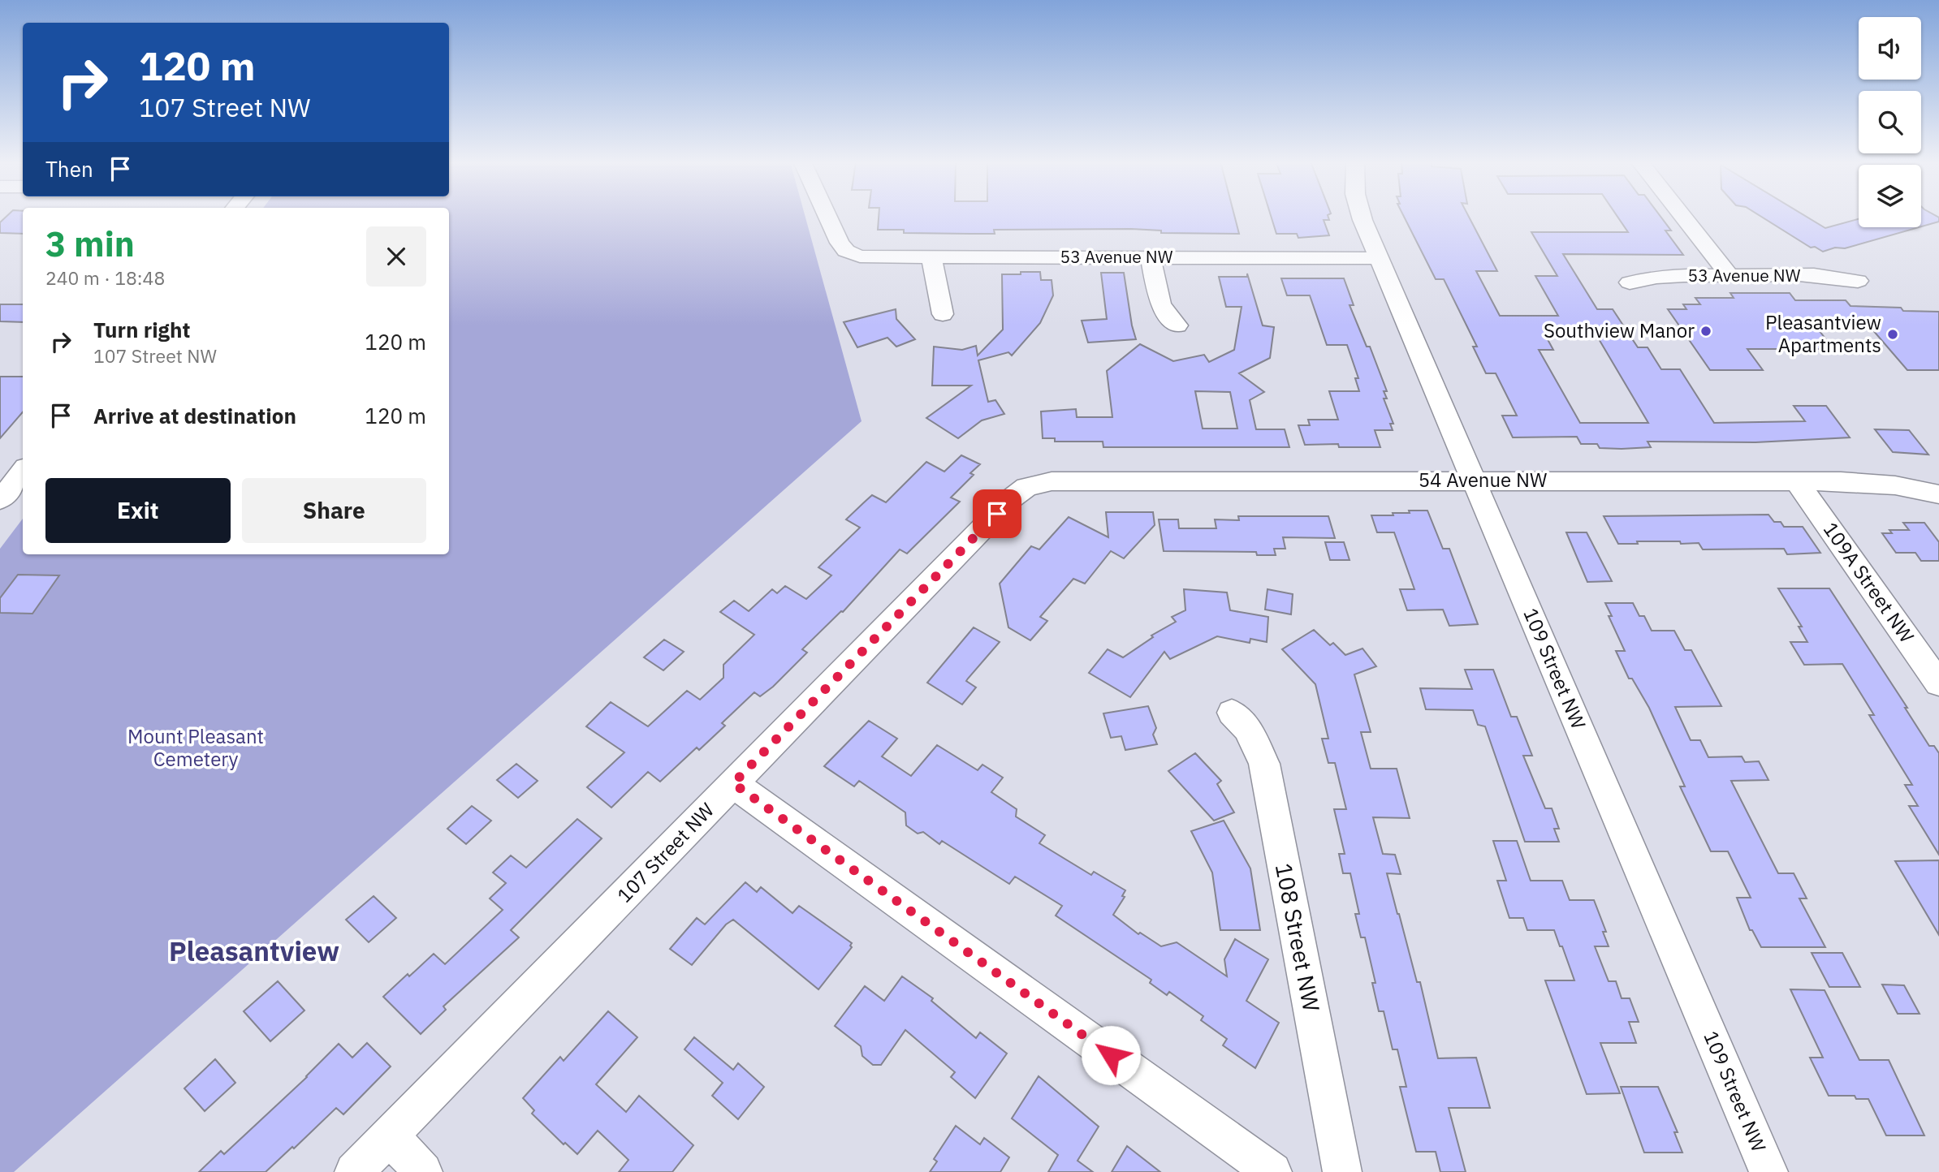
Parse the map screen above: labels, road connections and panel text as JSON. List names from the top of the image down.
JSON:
{
  "streets": {
    "street": [
      "53 Avenue NW",
      "54 Avenue NW",
      "109A Street NW",
      "109 Street NW",
      "107 Street NW",
      "108 Street NW"
    ]
  },
  "crossings": [
    ["53 Avenue NW", "109 Street NW"],
    ["54 Avenue NW", "109A Street NW"],
    ["54 Avenue NW", "109 Street NW"],
    ["54 Avenue NW", "107 Street NW"]
  ],
  "districts": ["Pleasantview"],
  "parks": ["Mount Pleasant Cemetery"],
  "places": ["Southview Manor", "Pleasantview Apartments"],
  "page": {
    "turn": ["120 m", "107 Street NW"],
    "then": "Then",
    "heading": ["3 min", "240 m · 18:48"],
    "list": [
      {
        "name": "Turn right",
        "note": "107 Street NW",
        "value": "120 m"
      },
      {
        "name": "Arrive at destination",
        "value": "120 m"
      }
    ],
    "buttons": ["Exit", "Share"]
  }
}
